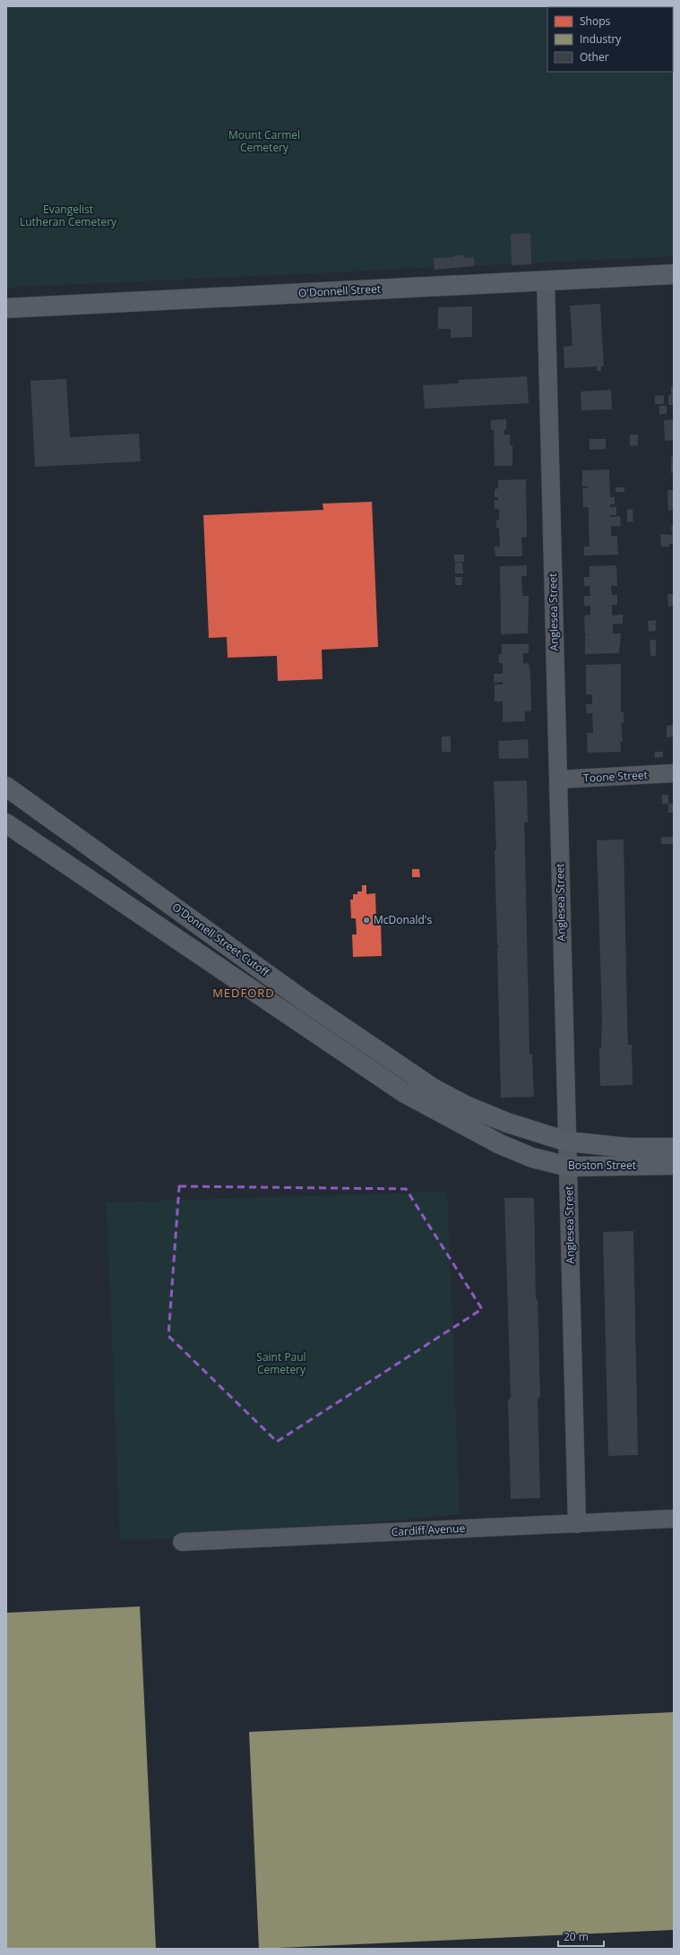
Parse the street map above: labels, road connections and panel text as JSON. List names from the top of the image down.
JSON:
{
  "streets": {
    "main road": ["O'Donnell Street", "O'Donnell Street Cutoff", "Boston Street"],
    "street": ["Anglesea Street", "Toone Street", "Cardiff Avenue"]
  },
  "crossings": [
    ["O'Donnell Street", "Anglesea Street"],
    ["Anglesea Street", "Toone Street"],
    ["Anglesea Street", "Boston Street"],
    ["Anglesea Street", "Cardiff Avenue"],
    ["O'Donnell Street Cutoff", "Boston Street"]
  ],
  "districts": ["MEDFORD"],
  "parks": ["Mount Carmel Cemetery", "Evangelist Lutheran Cemetery", "Saint Paul Cemetery"],
  "places": ["McDonald's"],
  "legend": ["Shops", "Industry", "Other"],
  "scale_bar": "20 m"
}
